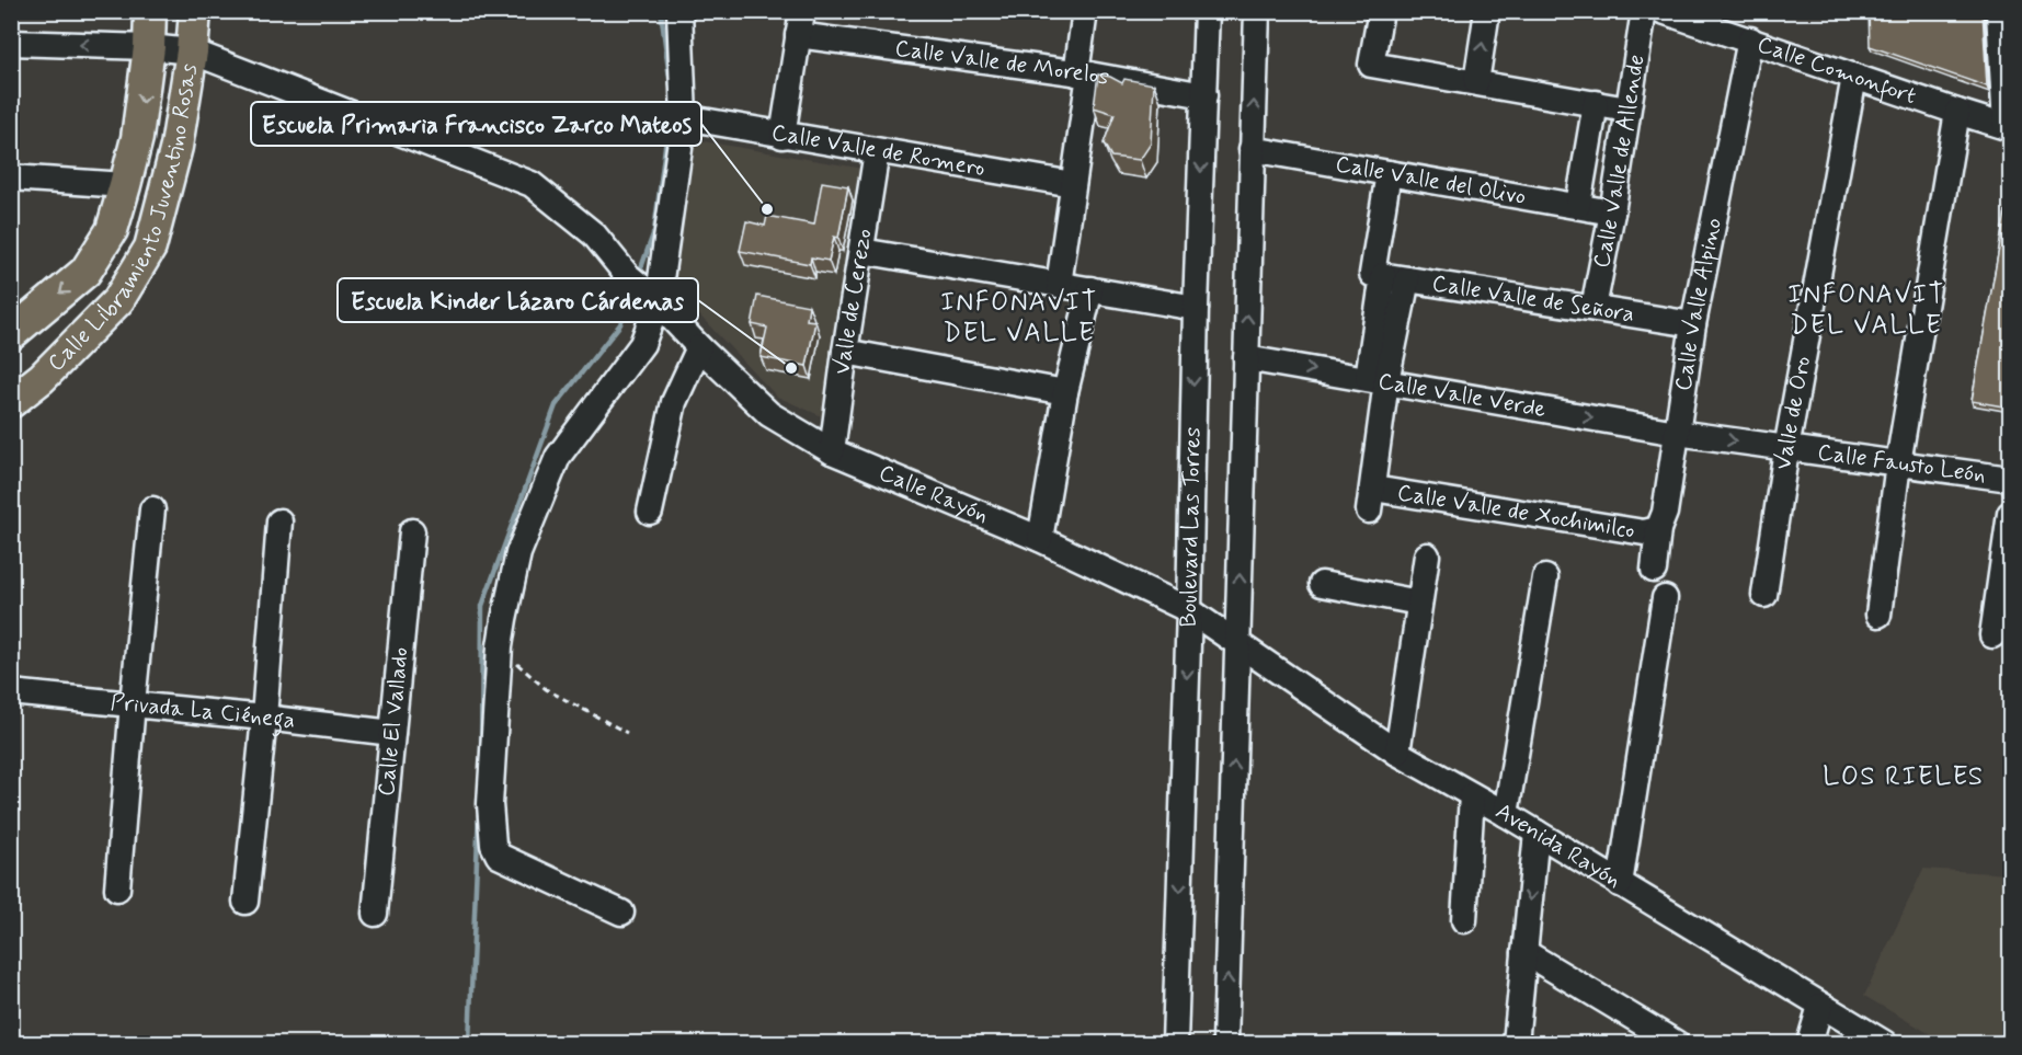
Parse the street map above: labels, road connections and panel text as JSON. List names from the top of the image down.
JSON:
{
  "streets": {
    "main road": ["Calle Libramiento Juventino Rosas"],
    "street": [
      "Calle Valle de Morelos",
      "Calle Comonfort",
      "Calle Valle de Romero",
      "Calle Valle de Allende",
      "Calle Valle del Olivo",
      "Calle Valle de Señora",
      "Valle de Cerezo",
      "Calle Valle Alpino",
      "Calle Valle Verde",
      "Valle de Oro",
      "Calle Fausto León",
      "Calle Rayón",
      "Calle Valle de Xochimilco",
      "Boulevard Las Torres",
      "Privada La Ciénega",
      "Calle El Vallado",
      "Avenida Rayón"
    ]
  },
  "crossings": [
    ["Calle Valle de Morelos", "Boulevard Las Torres"],
    ["Calle Comonfort", "Calle Valle Alpino"],
    ["Calle Comonfort", "Valle de Oro"],
    ["Calle Valle de Romero", "Valle de Cerezo"],
    ["Calle Valle de Allende", "Calle Valle del Olivo"],
    ["Calle Valle de Allende", "Calle Valle de Señora"],
    ["Calle Libramiento Juventino Rosas", "Calle Rayón"],
    ["Calle Valle de Señora", "Calle Valle Alpino"],
    ["Valle de Cerezo", "Calle Rayón"],
    ["Calle Valle Alpino", "Calle Valle Verde"],
    ["Calle Valle Alpino", "Calle Fausto León"],
    ["Calle Valle Alpino", "Calle Valle de Xochimilco"],
    ["Calle Valle Verde", "Calle Fausto León"],
    ["Calle Valle Verde", "Calle Valle de Xochimilco"],
    ["Valle de Oro", "Calle Fausto León"],
    ["Calle Rayón", "Boulevard Las Torres"],
    ["Calle Rayón", "Avenida Rayón"],
    ["Privada La Ciénega", "Calle El Vallado"]
  ],
  "one_way": ["Calle Valle Verde"],
  "districts": ["INFONAVIT DEL VALLE", "INFONAVIT DEL VALLE", "LOS RIELES"],
  "places": ["Escuela Primaria Francisco Zarco Mateos", "Escuela Kinder Lázaro Cárdenas"]
}
